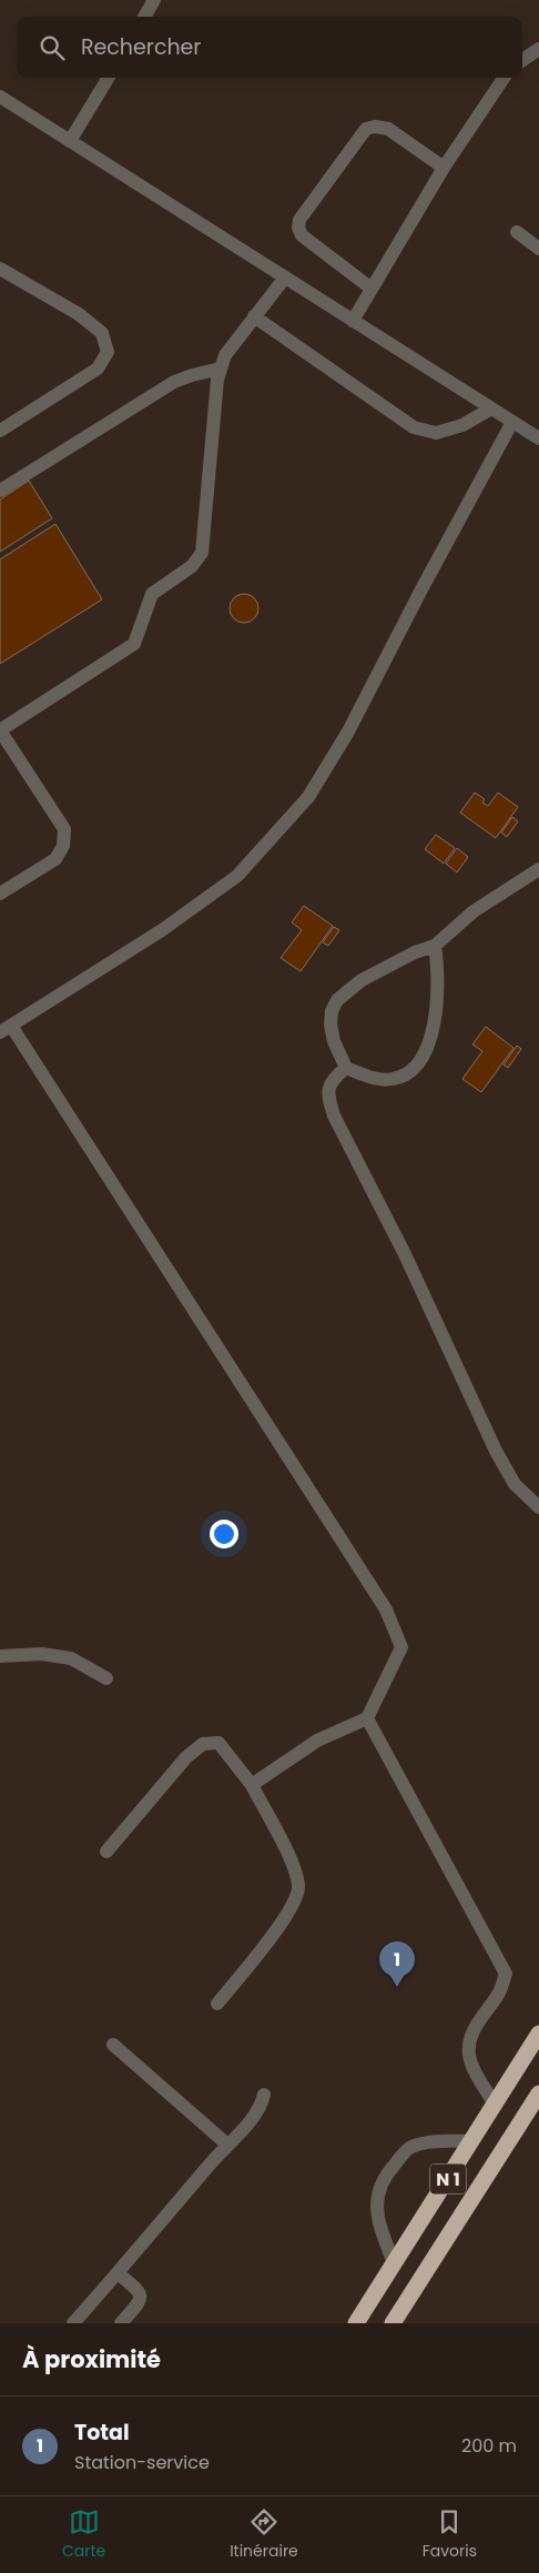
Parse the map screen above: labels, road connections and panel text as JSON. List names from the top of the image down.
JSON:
{
  "streets": {
    "highway": ["N 1"]
  },
  "page": {
    "search": "Rechercher",
    "pins": "1",
    "heading": "À proximité",
    "list": [
      {
        "mark": "1",
        "name": "Total",
        "note": "Station-service",
        "value": "200 m"
      }
    ],
    "nav": ["Carte", "Itinéraire", "Favoris"]
  }
}
